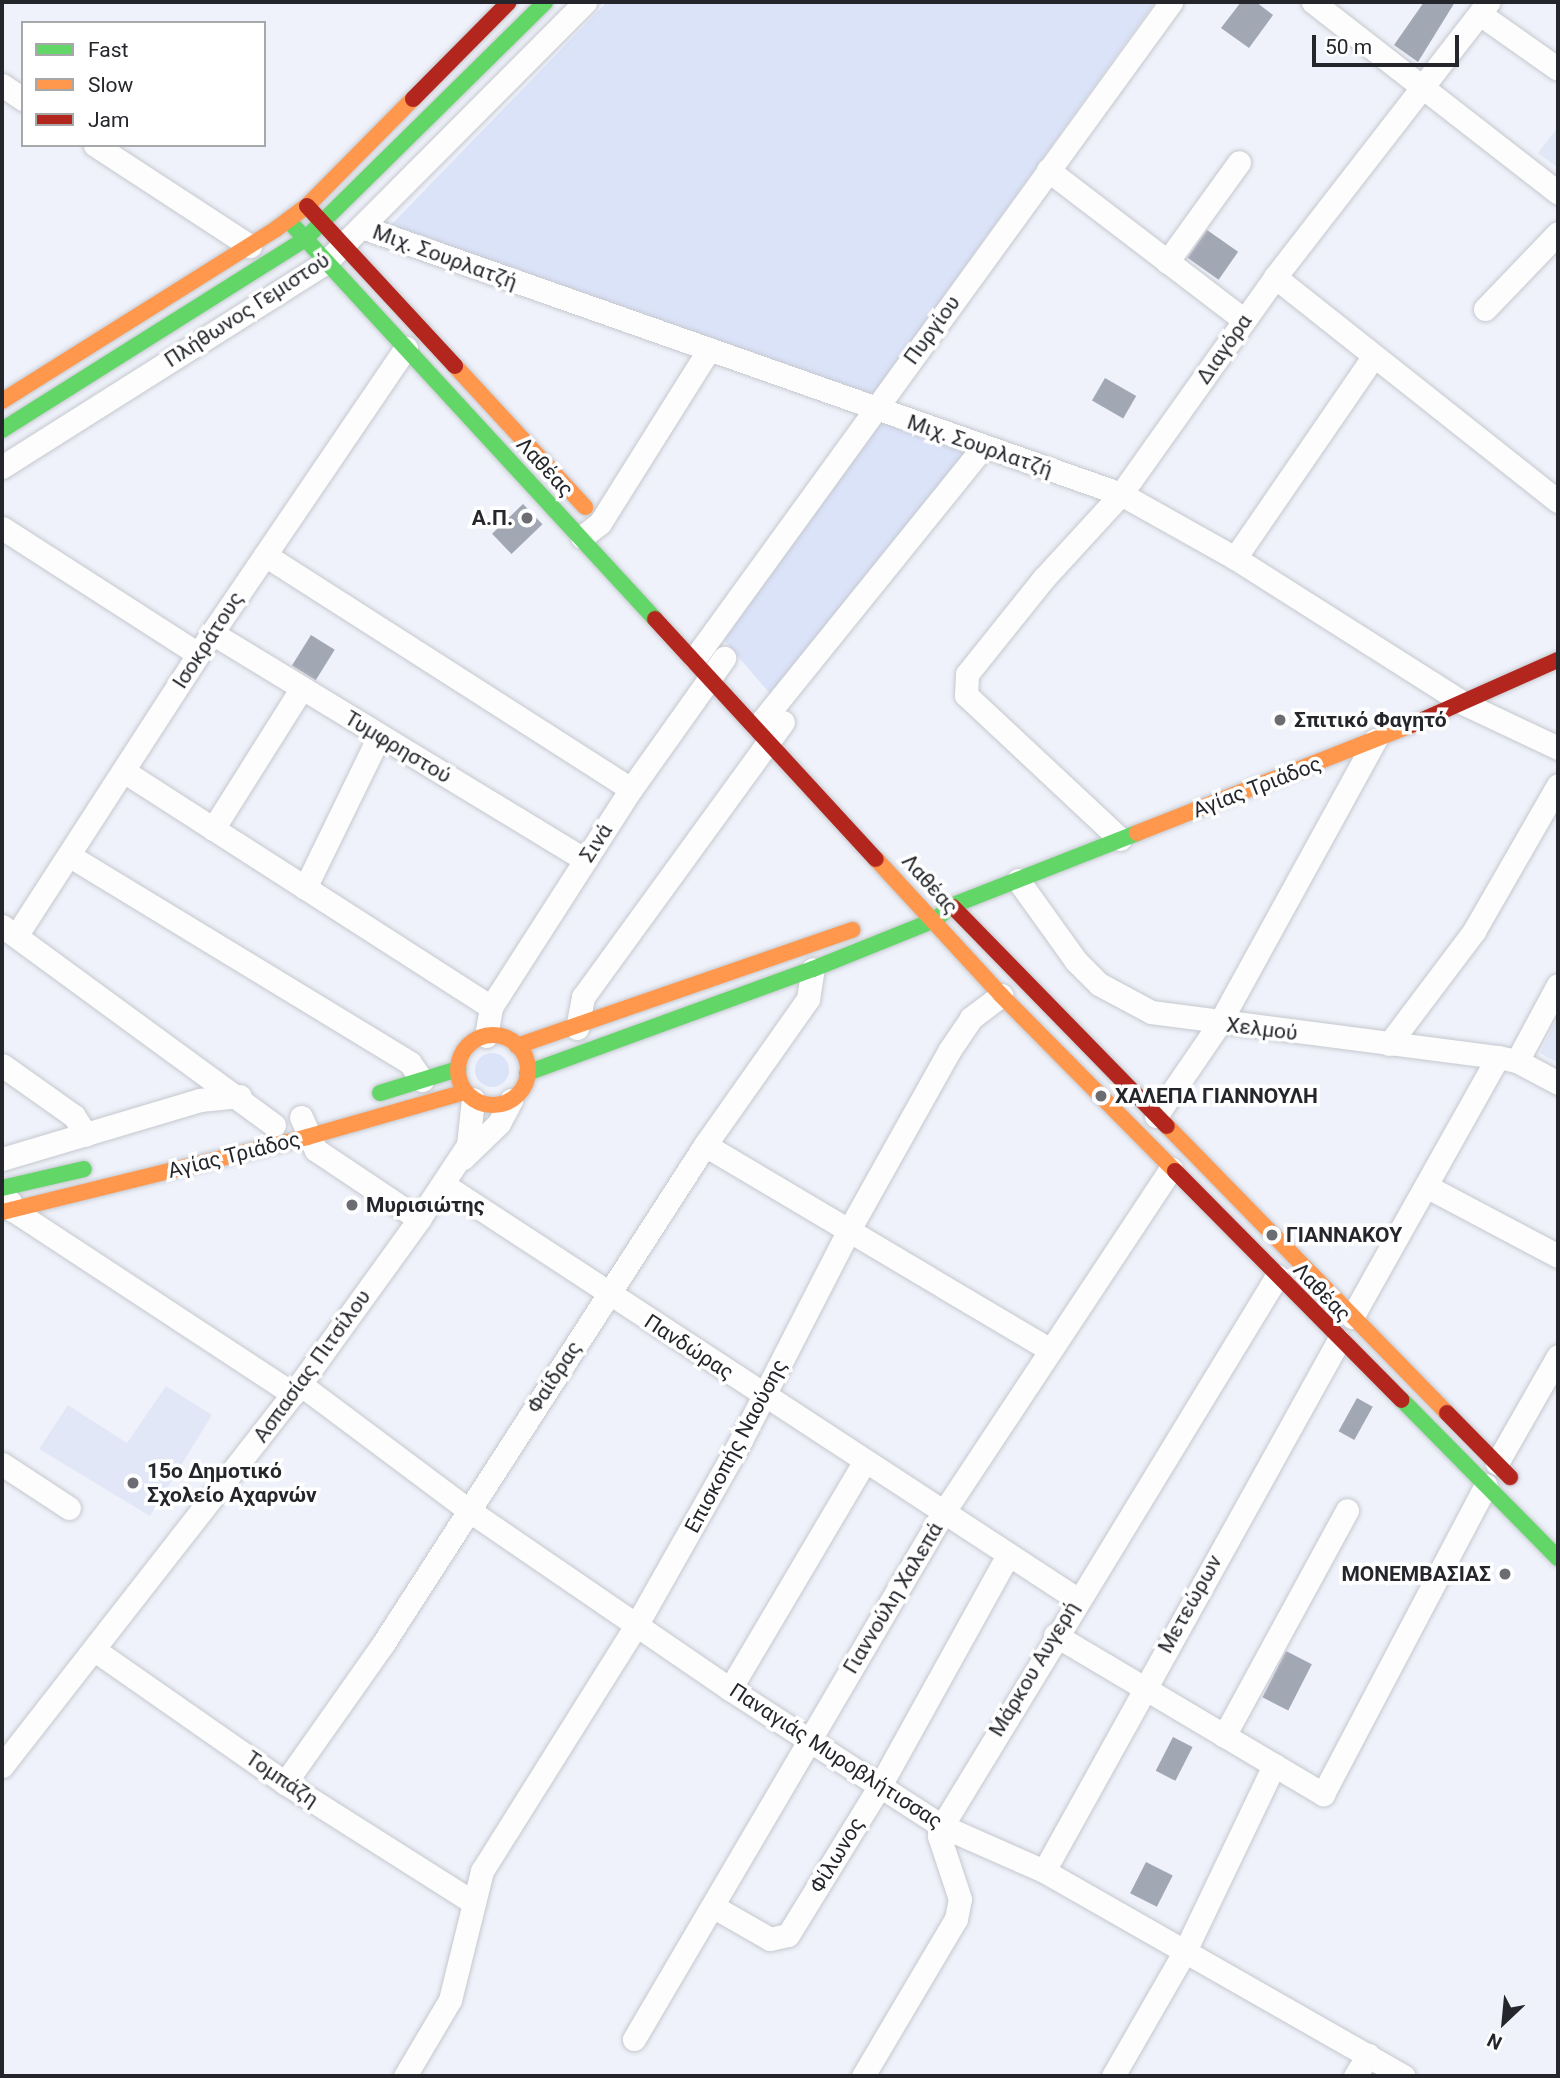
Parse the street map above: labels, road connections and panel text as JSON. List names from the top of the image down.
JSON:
{
  "streets": {
    "street": [
      "Μιχ. Σουρλατζή",
      "Πλήθωνος Γεμιστού",
      "Πυργίου",
      "Διαγόρα",
      "Λαθέας",
      "Ισοκράτους",
      "Τυμφρηστού",
      "Αγίας Τριάδος",
      "Σινά",
      "Χελμού",
      "Πανδώρας",
      "Ασπασίας Πιτσίλου",
      "Φαίδρας",
      "Επισκοπής Ναούσης",
      "Γιαννούλη Χαλεπά",
      "Μετεώρων",
      "Μάρκου Αυγερή",
      "Παναγιάς Μυροβλήτισσας",
      "Τομπάζη",
      "Φίλωνος"
    ]
  },
  "crossings": [
    ["Μιχ. Σουρλατζή", "Πλήθωνος Γεμιστού"],
    ["Μιχ. Σουρλατζή", "Πυργίου"],
    ["Μιχ. Σουρλατζή", "Διαγόρα"],
    ["Μιχ. Σουρλατζή", "Αγίας Τριάδος"],
    ["Πλήθωνος Γεμιστού", "Λαθέας"],
    ["Πυργίου", "Λαθέας"],
    ["Πυργίου", "Σινά"],
    ["Διαγόρα", "Αγίας Τριάδος"],
    ["Λαθέας", "Ισοκράτους"],
    ["Λαθέας", "Αγίας Τριάδος"],
    ["Λαθέας", "Σινά"],
    ["Λαθέας", "Επισκοπής Ναούσης"],
    ["Λαθέας", "Γιαννούλη Χαλεπά"],
    ["Λαθέας", "Μετεώρων"],
    ["Λαθέας", "Μάρκου Αυγερή"],
    ["Ισοκράτους", "Τυμφρηστού"],
    ["Τυμφρηστού", "Σινά"],
    ["Αγίας Τριάδος", "Σινά"],
    ["Αγίας Τριάδος", "Χελμού"],
    ["Αγίας Τριάδος", "Ασπασίας Πιτσίλου"],
    ["Αγίας Τριάδος", "Φαίδρας"],
    ["Αγίας Τριάδος", "Παναγιάς Μυροβλήτισσας"],
    ["Σινά", "Ασπασίας Πιτσίλου"],
    ["Πανδώρας", "Ασπασίας Πιτσίλου"],
    ["Πανδώρας", "Φαίδρας"],
    ["Πανδώρας", "Επισκοπής Ναούσης"],
    ["Πανδώρας", "Γιαννούλη Χαλεπά"],
    ["Πανδώρας", "Μάρκου Αυγερή"],
    ["Πανδώρας", "Φίλωνος"],
    ["Ασπασίας Πιτσίλου", "Παναγιάς Μυροβλήτισσας"],
    ["Ασπασίας Πιτσίλου", "Τομπάζη"],
    ["Φαίδρας", "Παναγιάς Μυροβλήτισσας"],
    ["Φαίδρας", "Τομπάζη"],
    ["Επισκοπής Ναούσης", "Παναγιάς Μυροβλήτισσας"],
    ["Επισκοπής Ναούσης", "Τομπάζη"],
    ["Γιαννούλη Χαλεπά", "Παναγιάς Μυροβλήτισσας"],
    ["Γιαννούλη Χαλεπά", "Φίλωνος"],
    ["Μετεώρων", "Παναγιάς Μυροβλήτισσας"],
    ["Μάρκου Αυγερή", "Παναγιάς Μυροβλήτισσας"],
    ["Παναγιάς Μυροβλήτισσας", "Φίλωνος"]
  ],
  "places": [
    "Α.Π.",
    "Σπιτικό Φαγητό",
    "ΧΑΛΕΠΑ ΓΙΑΝΝΟΥΛΗ",
    "Μυρισιώτης",
    "ΓΙΑΝΝΑΚΟΥ",
    "15ο Δημοτικό Σχολείο Αχαρνών",
    "ΜΟΝΕΜΒΑΣΙΑΣ"
  ],
  "legend": ["Fast", "Slow", "Jam"],
  "scale_bar": "50 m",
  "north": "bottom left"
}
